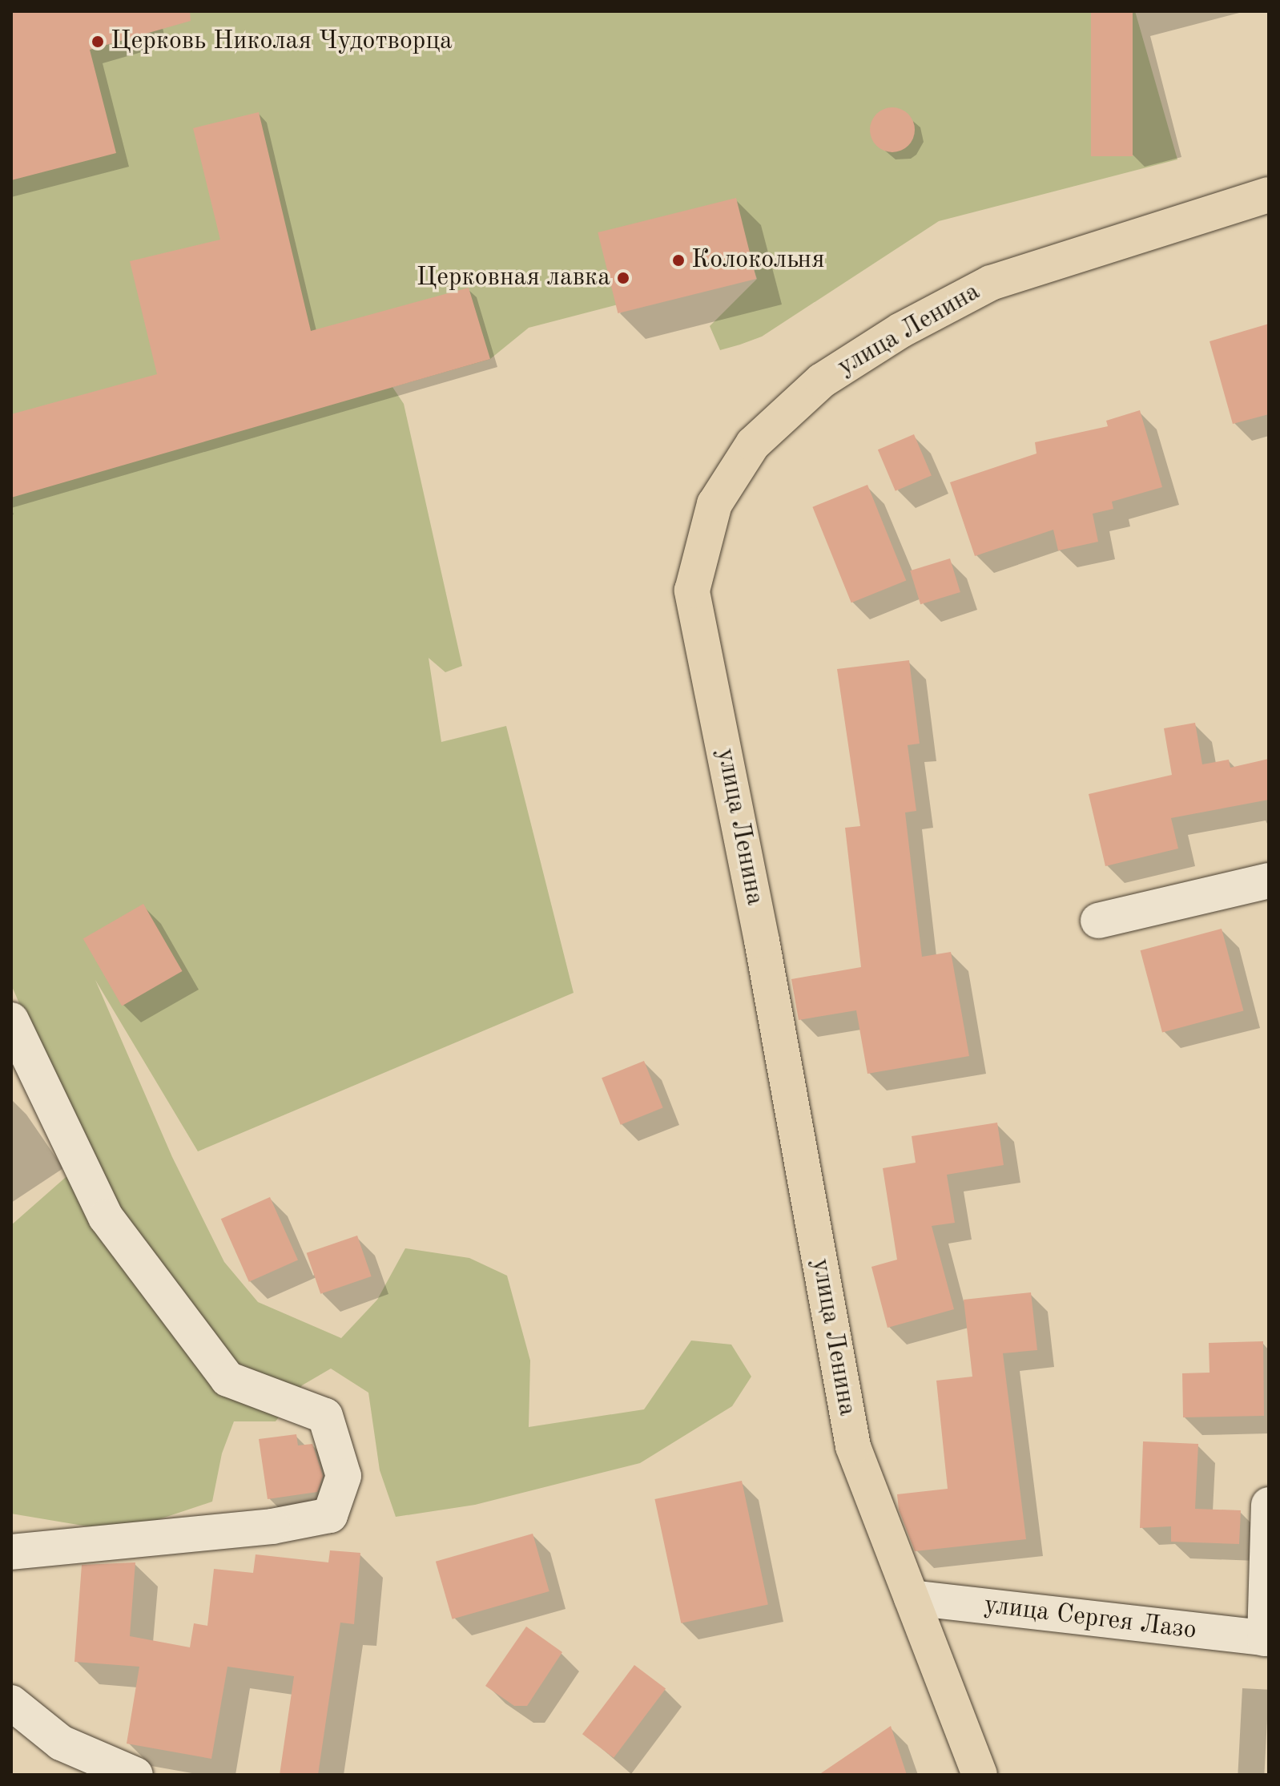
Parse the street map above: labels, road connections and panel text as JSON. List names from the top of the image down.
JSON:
{
  "streets": {
    "main road": ["улица Ленина"],
    "street": ["улица Сергея Лазо"]
  },
  "crossings": [
    ["улица Ленина", "улица Сергея Лазо"]
  ],
  "places": ["Церковь Николая Чудотворца", "Колокольня", "Церковная лавка"]
}
